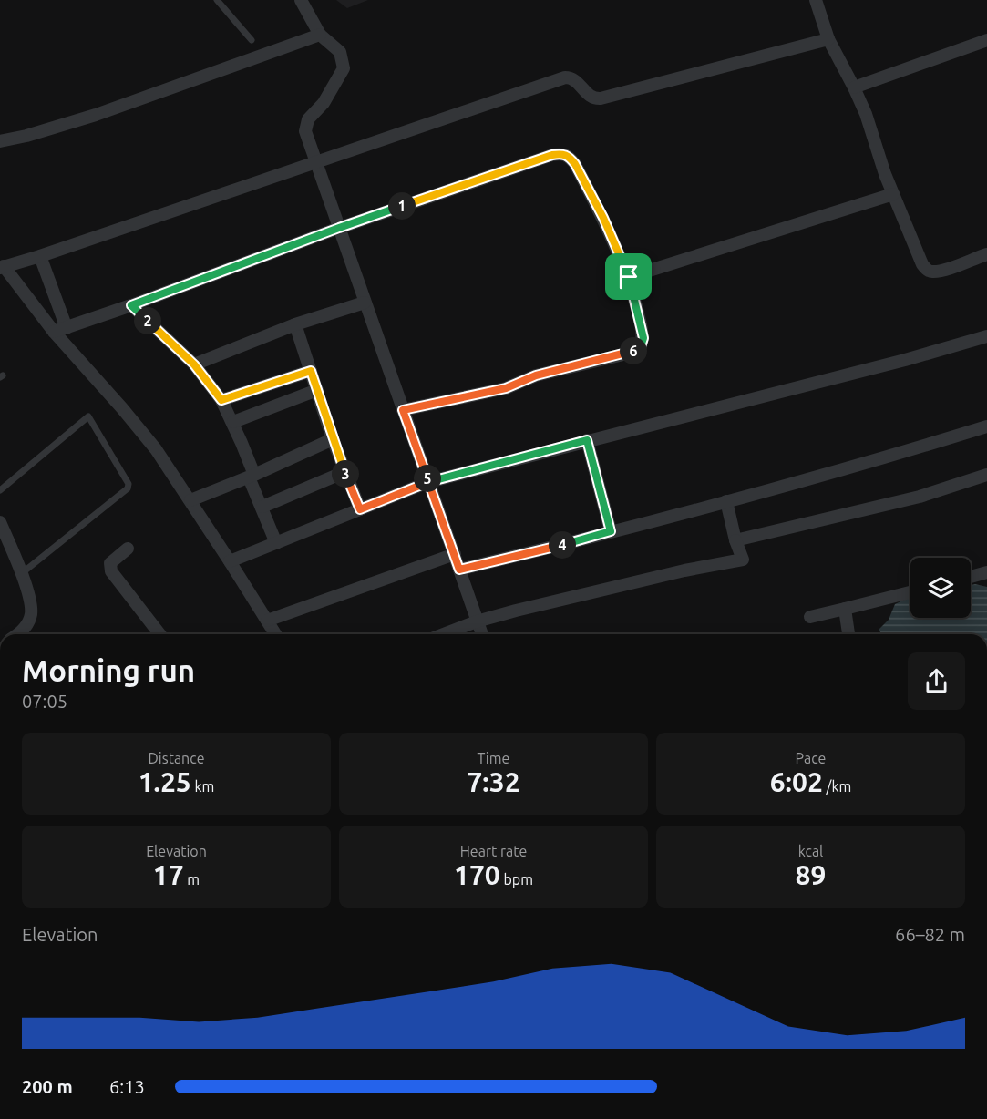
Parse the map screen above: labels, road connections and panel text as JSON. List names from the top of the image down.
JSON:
{
  "page": {
    "pins": [
      "1",
      "2",
      "6",
      "3",
      "5",
      "4"
    ],
    "heading": ["Morning run", "07:05"],
    "stats": [
      ["Distance", "1.25 km"],
      ["Time", "7:32"],
      ["Pace", "6:02 /km"],
      ["Elevation", "17 m"],
      ["Heart rate", "170 bpm"],
      ["kcal", "89"]
    ],
    "chart": ["Elevation", "66–82 m"],
    "list": [
      {
        "name": "200 m",
        "note": "6:13"
      }
    ]
  }
}
